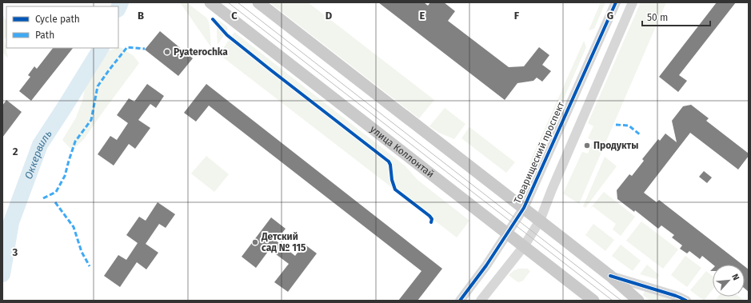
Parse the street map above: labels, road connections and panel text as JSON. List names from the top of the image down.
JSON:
{
  "streets": {
    "main road": ["улица Коллонтай"],
    "street": ["Товарищеский проспект"]
  },
  "crossings": [
    ["улица Коллонтай", "Товарищеский проспект"]
  ],
  "water": ["Оккервиль"],
  "places": ["Pyaterochka", "Продукты", "Детский сад № 115"],
  "legend": ["Cycle path", "Path"],
  "scale_bar": "50 m",
  "north": "top right",
  "grid": {
    "columns": [
      "B",
      "C",
      "D",
      "E",
      "F",
      "G"
    ],
    "rows": ["2", "3"]
  }
}
